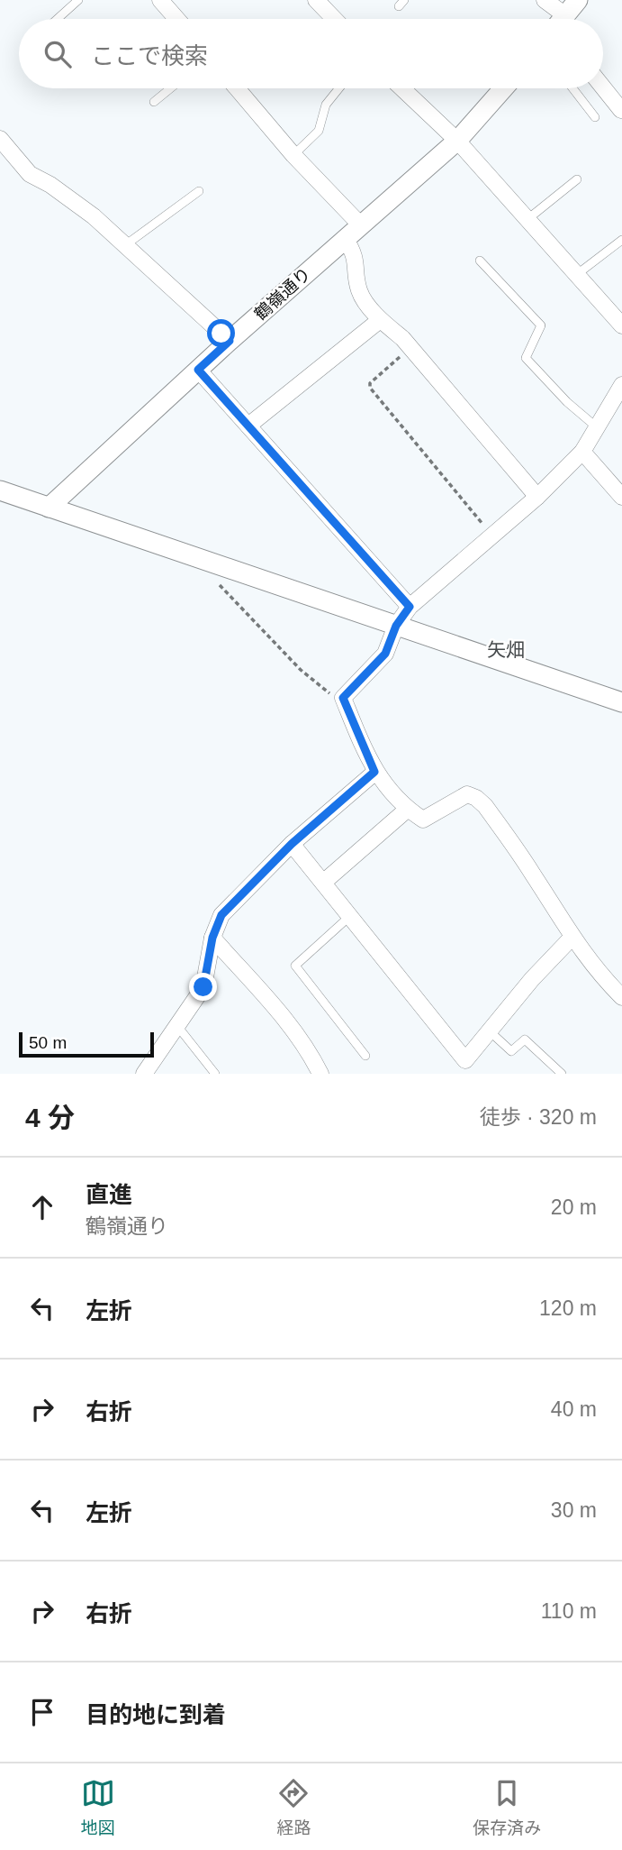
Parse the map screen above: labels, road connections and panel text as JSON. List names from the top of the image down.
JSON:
{
  "streets": {
    "street": ["鶴嶺通り"]
  },
  "districts": ["矢畑"],
  "scale_bar": "50 m",
  "page": {
    "search": "ここで検索",
    "scale": "50 m",
    "heading": ["4 分", "徒歩 · 320 m"],
    "list": [
      ["直進", "鶴嶺通り", "20 m"],
      ["左折", "120 m"],
      ["右折", "40 m"],
      ["左折", "30 m"],
      ["右折", "110 m"],
      "目的地に到着"
    ],
    "nav": ["地図", "経路", "保存済み"]
  }
}
